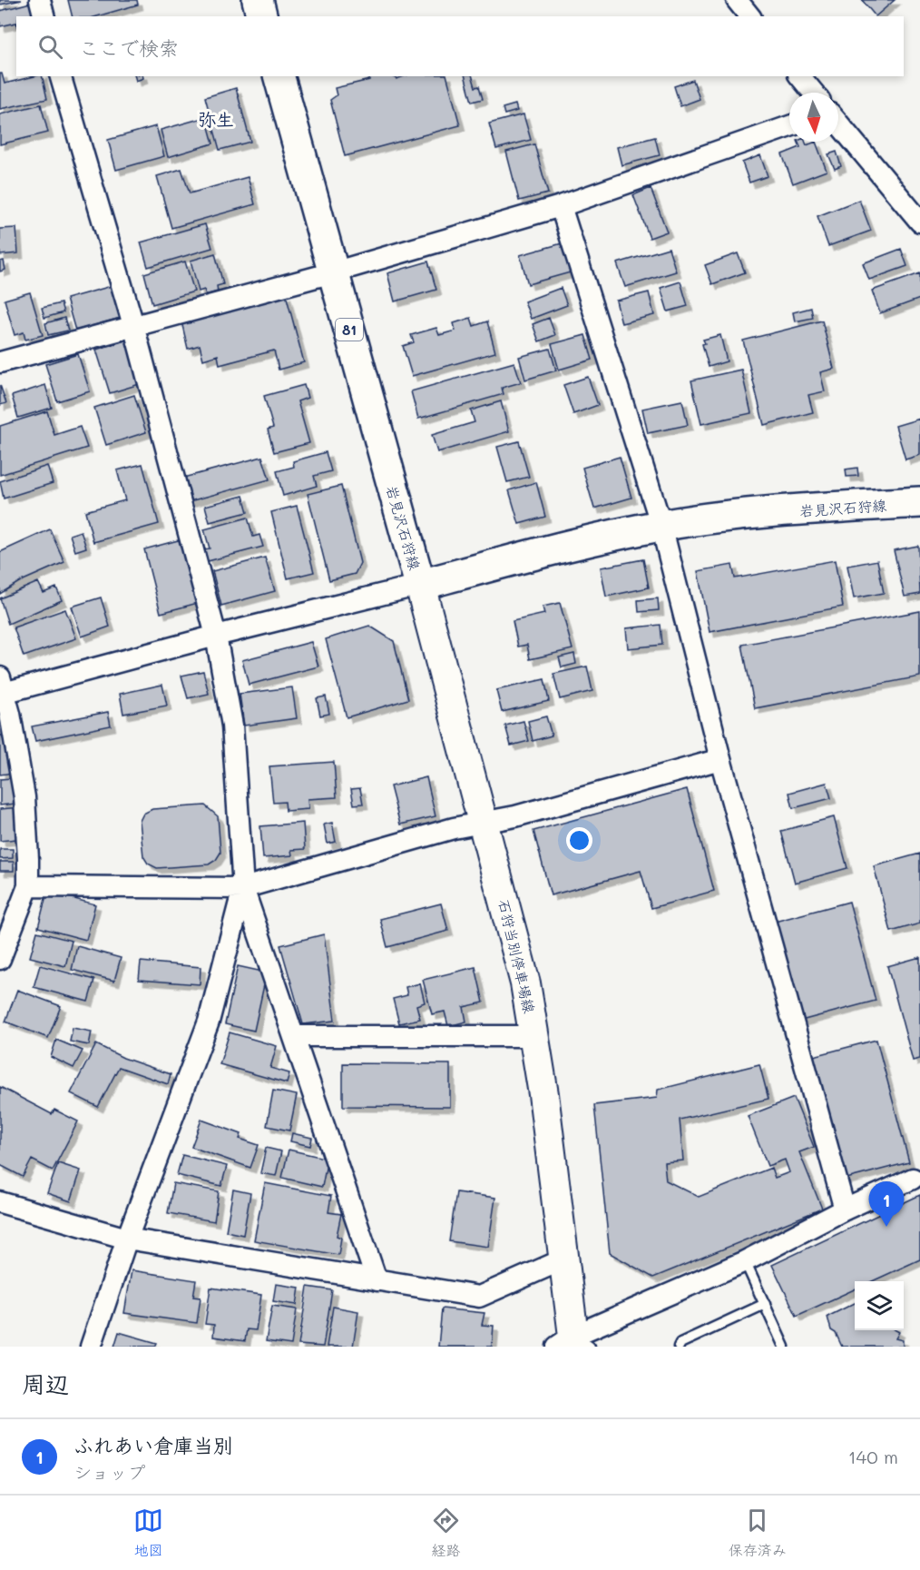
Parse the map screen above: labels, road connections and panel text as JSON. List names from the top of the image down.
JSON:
{
  "streets": {
    "main road": ["81", "岩見沢石狩線", "石狩当別停車場線"]
  },
  "crossings": [
    ["岩見沢石狩線", "石狩当別停車場線"]
  ],
  "districts": ["弥生"],
  "north": "bottom",
  "page": {
    "search": "ここで検索",
    "pins": "1",
    "heading": "周辺",
    "list": [
      {
        "mark": "1",
        "name": "ふれあい倉庫当別",
        "note": "ショップ",
        "value": "140 m"
      }
    ],
    "nav": ["地図", "経路", "保存済み"]
  }
}
